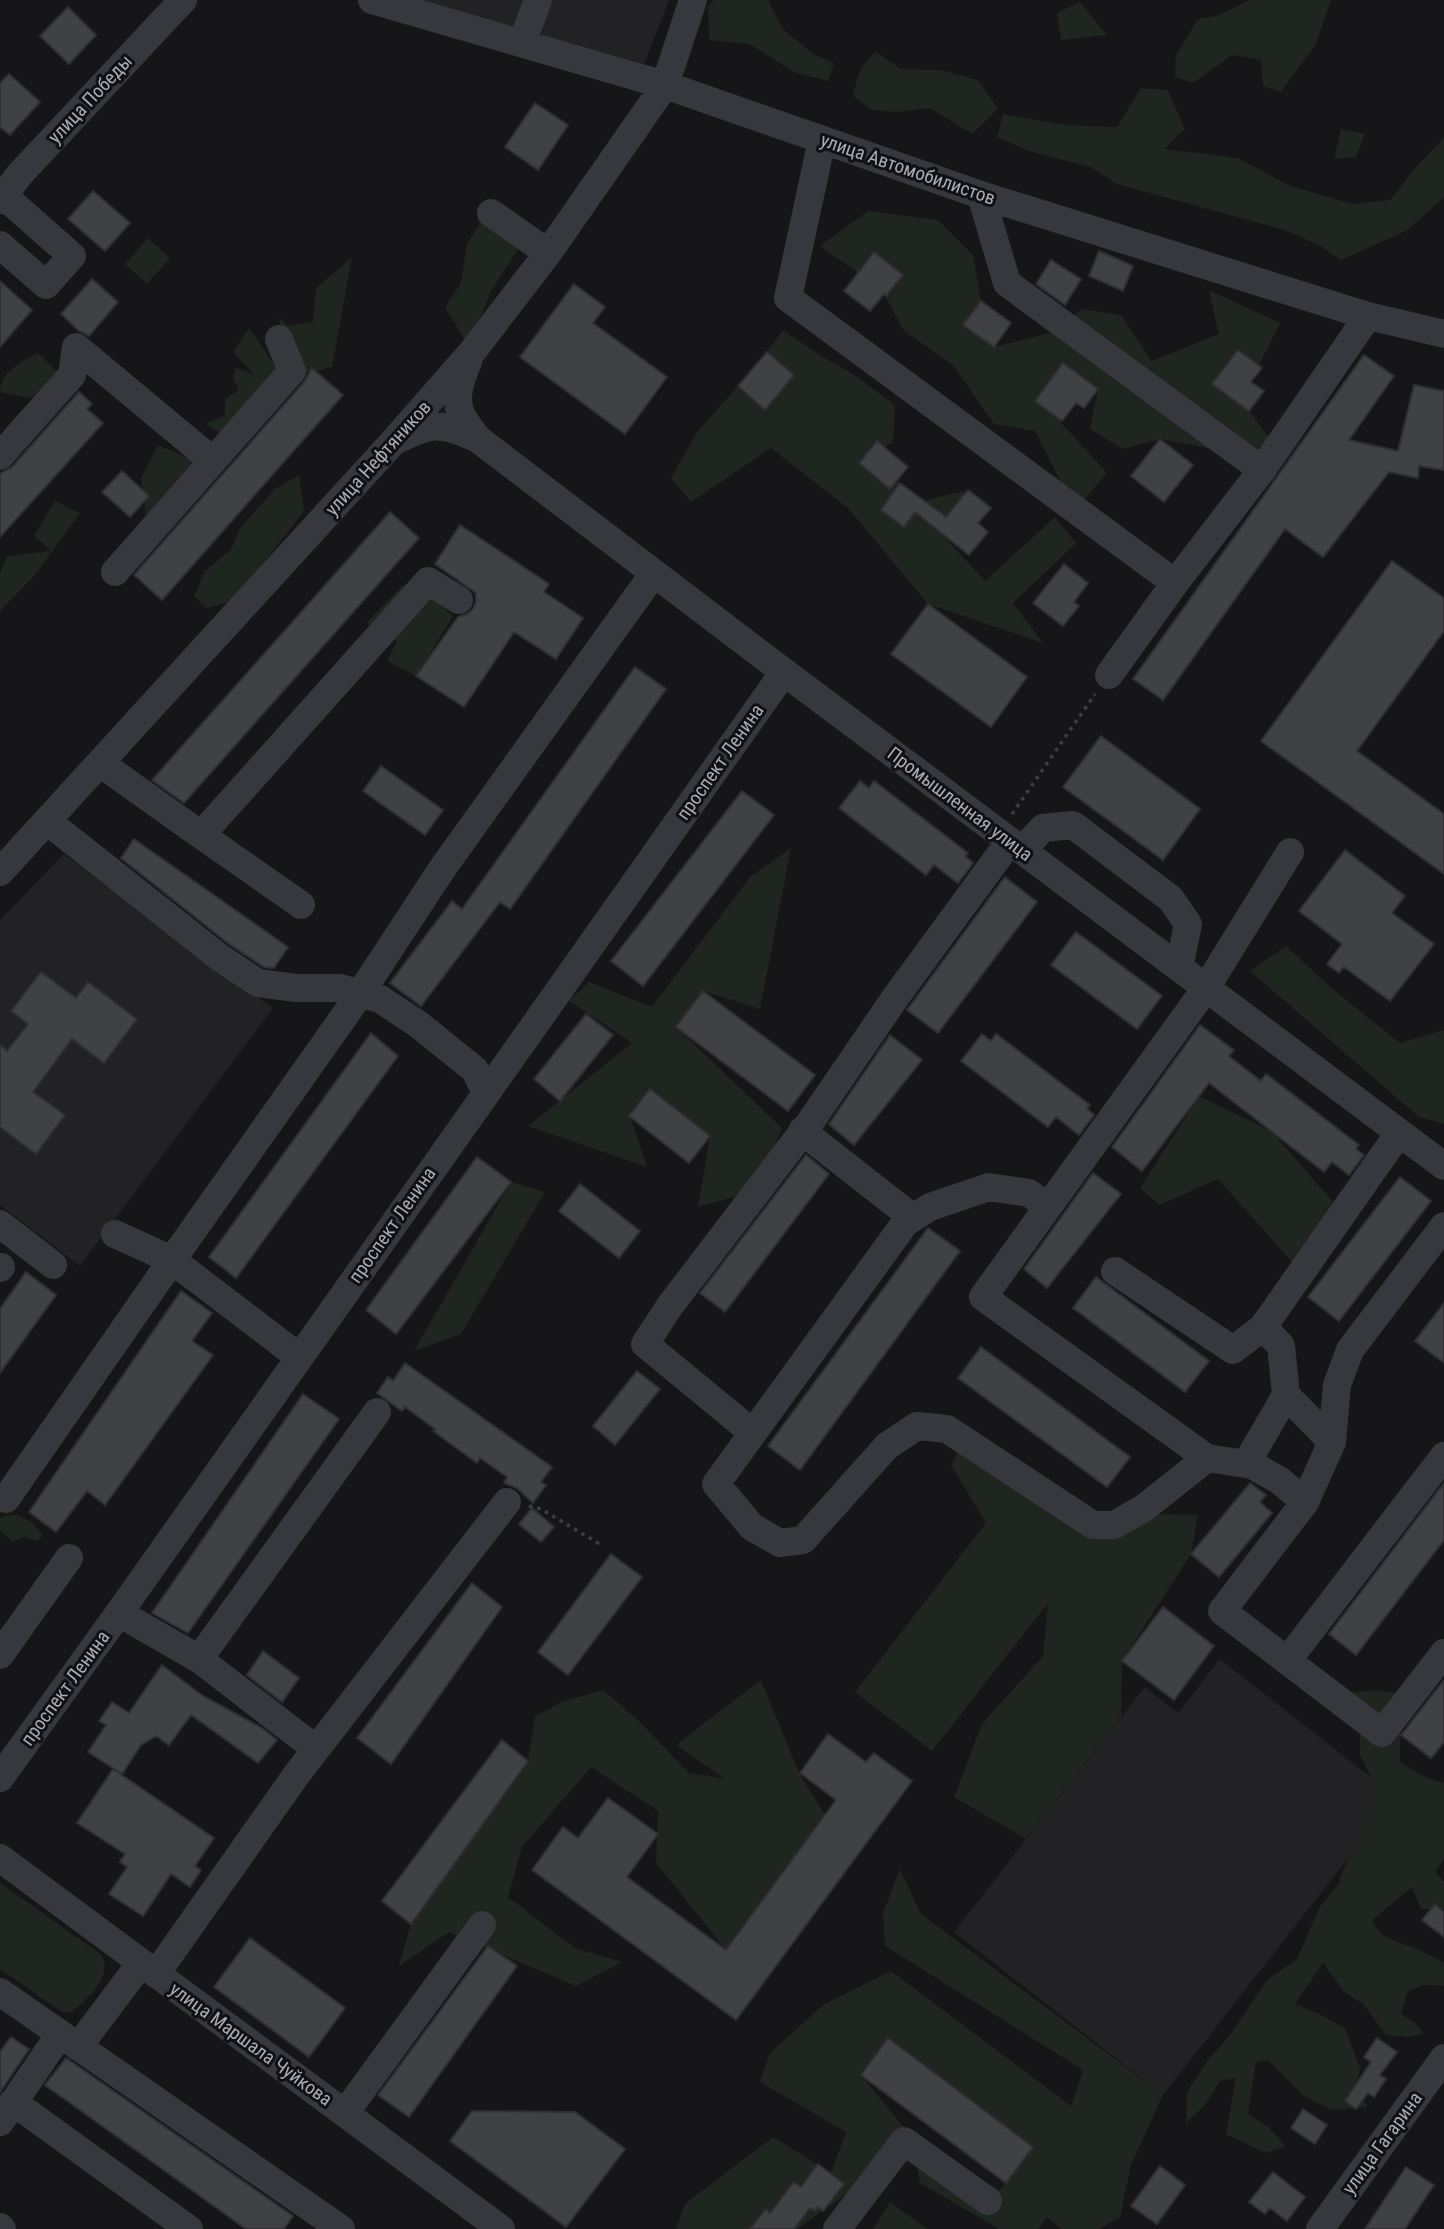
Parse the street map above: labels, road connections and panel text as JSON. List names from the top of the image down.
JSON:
{
  "streets": {
    "street": [
      "улица Победы",
      "улица Автомобилистов",
      "улица Нефтяников",
      "проспект Ленина",
      "Промышленная улица",
      "улица Маршала Чуйкова",
      "улица Гагарина"
    ]
  },
  "crossings": [
    ["улица Автомобилистов", "улица Нефтяников"],
    ["улица Нефтяников", "Промышленная улица"],
    ["проспект Ленина", "Промышленная улица"]
  ]
}
